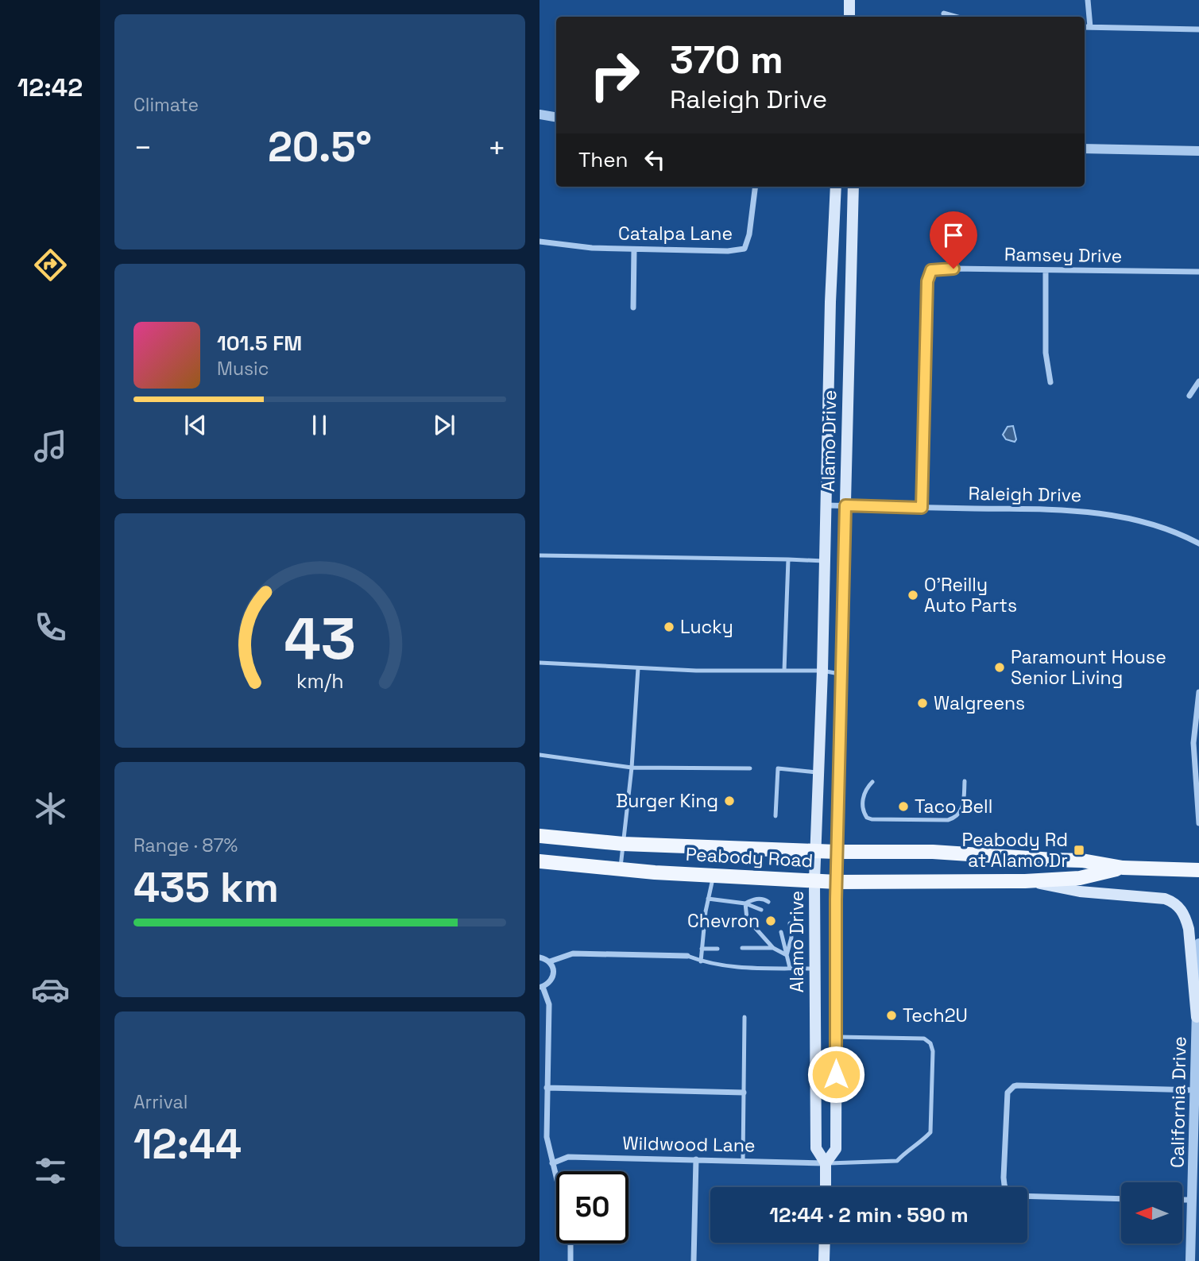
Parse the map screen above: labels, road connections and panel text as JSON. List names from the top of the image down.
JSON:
{
  "streets": {
    "main road": ["Alamo Drive", "Peabody Road"],
    "street": [
      "Catalpa Lane",
      "Ramsey Drive",
      "Raleigh Drive",
      "California Drive",
      "Wildwood Lane"
    ]
  },
  "crossings": [
    ["Ramsey Drive", "Raleigh Drive"],
    ["Alamo Drive", "Raleigh Drive"],
    ["Alamo Drive", "Peabody Road"],
    ["Alamo Drive", "Wildwood Lane"]
  ],
  "places": {
    "other": [
      "O'Reilly Auto Parts",
      "Lucky",
      "Paramount House Senior Living",
      "Walgreens",
      "Burger King",
      "Taco Bell",
      "Chevron",
      "Tech2U"
    ],
    "transit": ["Peabody Rd at Alamo Dr"]
  },
  "north": "left",
  "page": {
    "tabs": "12:42",
    "tile": [
      "Climate",
      ["Range · 87%", "435 km"],
      ["Arrival", "12:44"]
    ],
    "turn": ["370 m", "Raleigh Drive"],
    "heat": ["−", "20.5°", "+"],
    "then": "Then",
    "song": ["101.5 FM", "Music"],
    "limit": "50",
    "trip": "12:44 · 2 min · 590 m",
    "gauge": ["43", "km/h"]
  }
}
